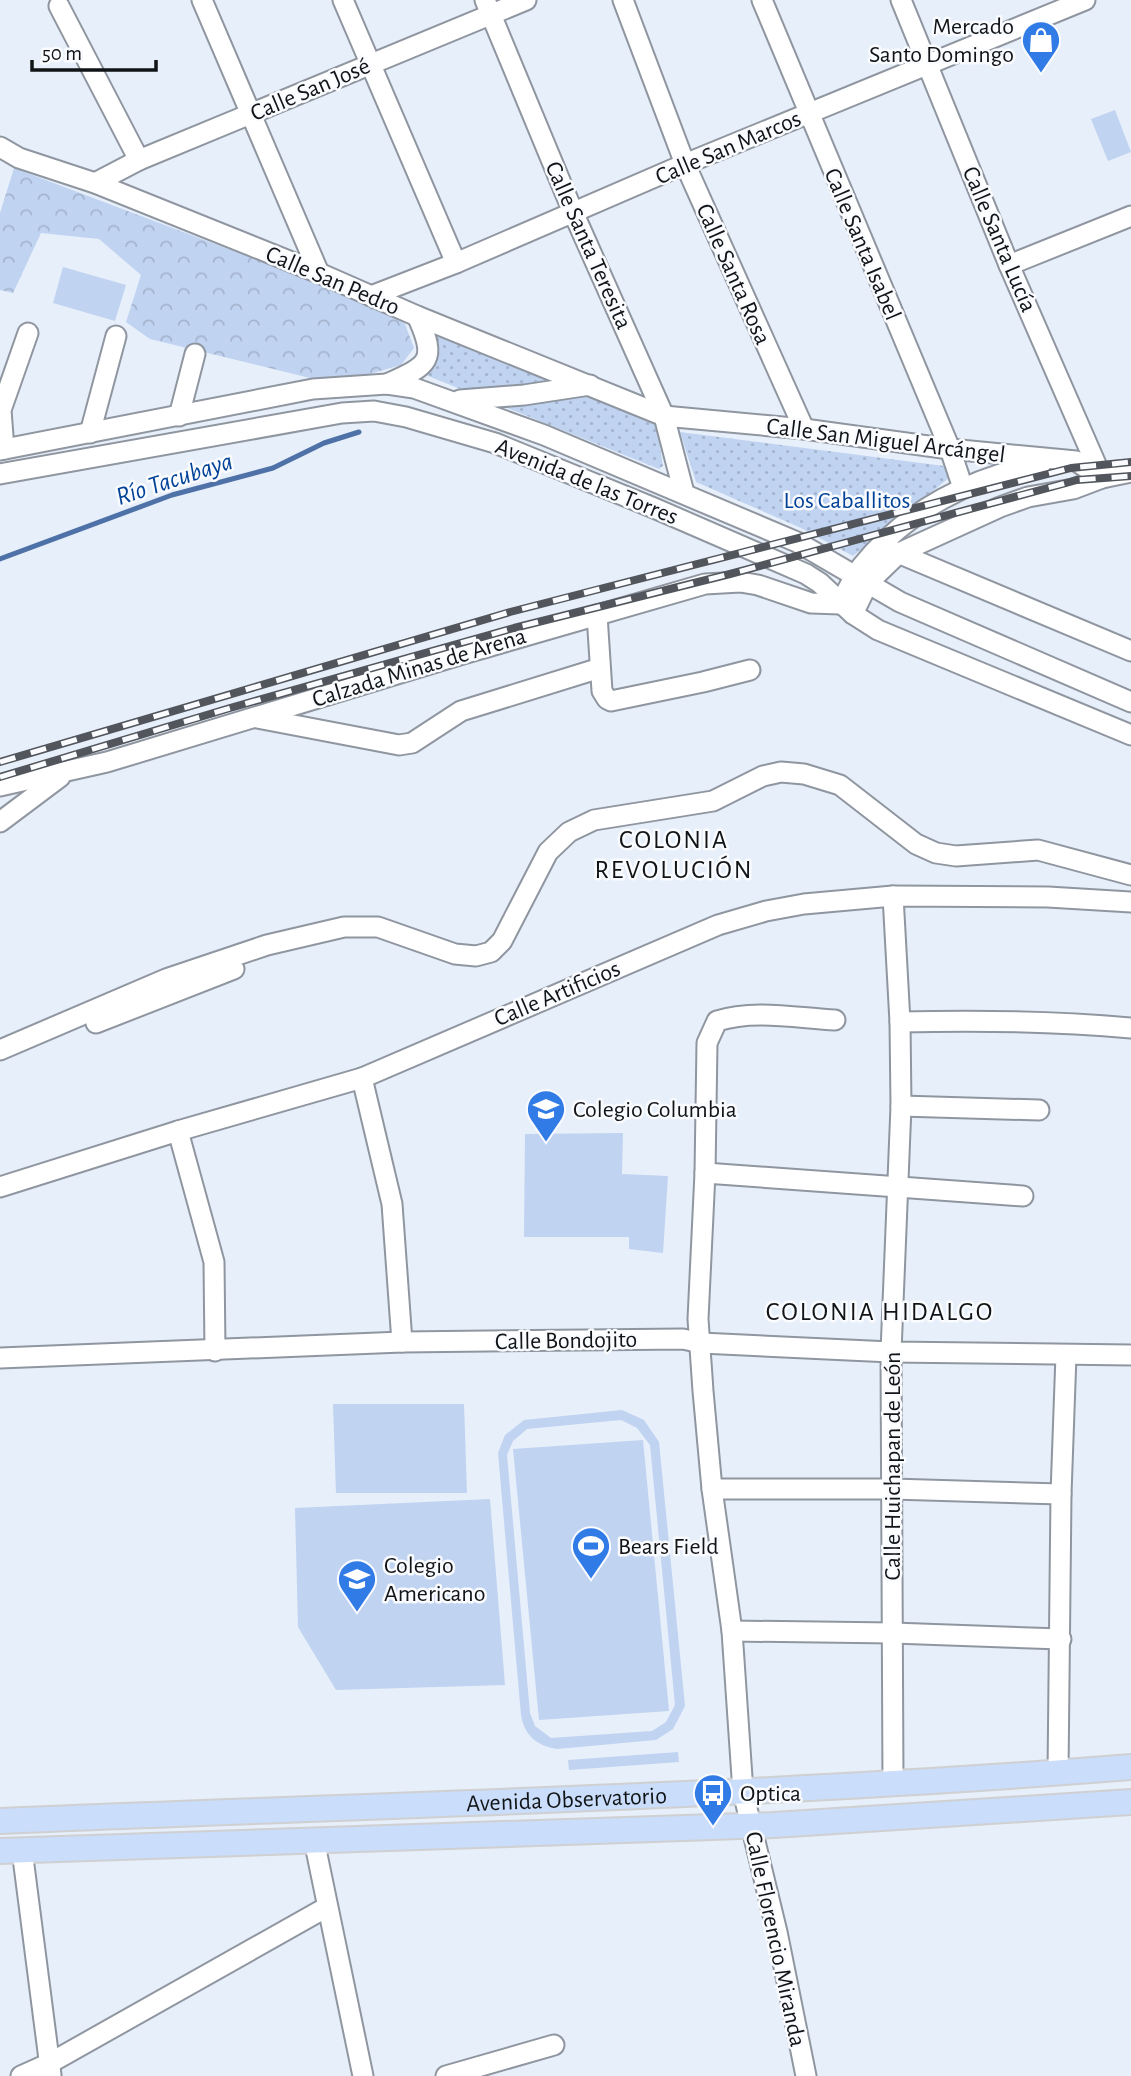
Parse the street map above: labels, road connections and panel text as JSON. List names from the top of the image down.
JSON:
{
  "streets": {
    "main road": ["Avenida Observatorio"],
    "street": [
      "Calle San José",
      "Calle San Marcos",
      "Calle Santa Lucía",
      "Calle Santa Isabel",
      "Calle Santa Teresita",
      "Calle Santa Rosa",
      "Calle San Pedro",
      "Calle San Miguel Arcángel",
      "Avenida de las Torres",
      "Calzada Minas de Arena",
      "Calle Artificios",
      "Calle Bondojito",
      "Calle Huichapan de León",
      "Calle Florencio Miranda"
    ]
  },
  "crossings": [
    ["Calle San José", "Calle Santa Teresita"],
    ["Calle San José", "Calle San Pedro"],
    ["Calle San Marcos", "Calle Santa Lucía"],
    ["Calle San Marcos", "Calle Santa Isabel"],
    ["Calle San Marcos", "Calle Santa Teresita"],
    ["Calle San Marcos", "Calle Santa Rosa"],
    ["Calle San Marcos", "Calle San Pedro"],
    ["Calle Santa Lucía", "Calle San Miguel Arcángel"],
    ["Calle Santa Isabel", "Calle San Miguel Arcángel"],
    ["Calle Santa Teresita", "Calle San Pedro"],
    ["Calle Santa Teresita", "Calle San Miguel Arcángel"],
    ["Calle Santa Teresita", "Avenida de las Torres"],
    ["Calle Santa Rosa", "Calle San Miguel Arcángel"],
    ["Calle San Pedro", "Calle San Miguel Arcángel"],
    ["Avenida de las Torres", "Calzada Minas de Arena"],
    ["Calle Artificios", "Calle Huichapan de León"],
    ["Calle Bondojito", "Calle Huichapan de León"],
    ["Calle Bondojito", "Calle Florencio Miranda"],
    ["Calle Huichapan de León", "Avenida Observatorio"],
    ["Avenida Observatorio", "Calle Florencio Miranda"]
  ],
  "districts": ["COLONIA REVOLUCIÓN", "COLONIA HIDALGO"],
  "water": ["Río Tacubaya"],
  "parks": ["Los Caballitos"],
  "places": {
    "shop": ["Mercado Santo Domingo"],
    "school or university": ["Colegio Columbia", "Colegio Americano"],
    "sports": ["Bears Field"],
    "bus stop": ["Optica"]
  },
  "scale_bar": "50 m"
}
